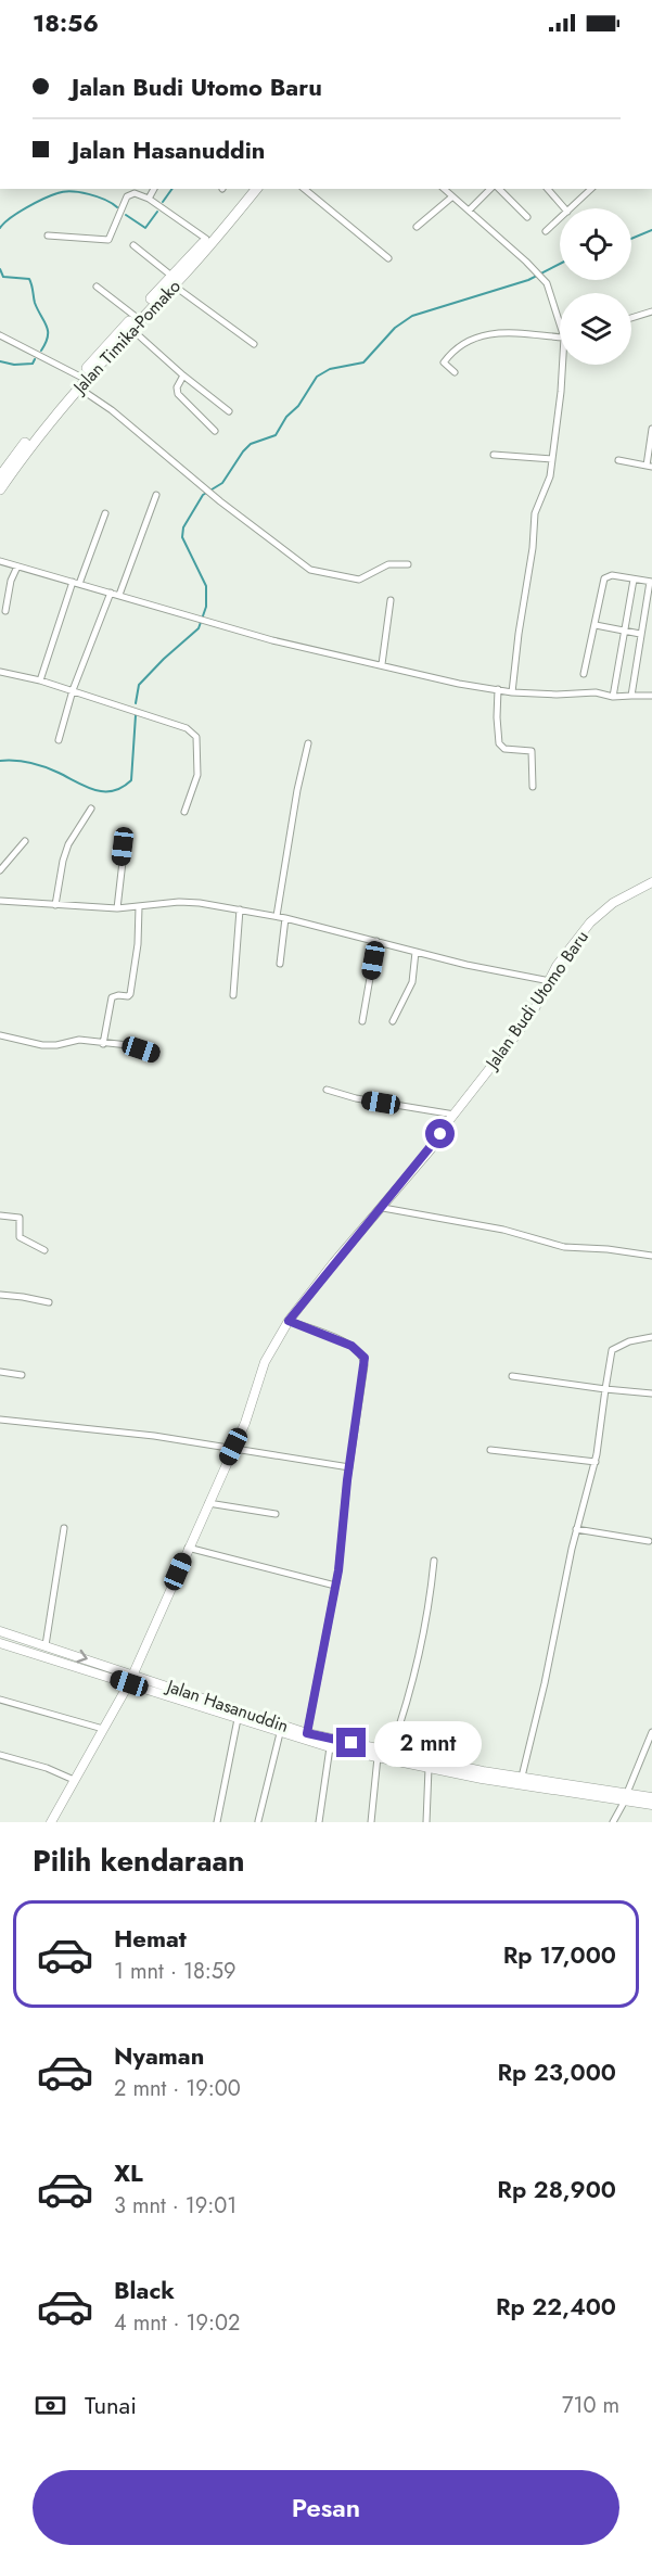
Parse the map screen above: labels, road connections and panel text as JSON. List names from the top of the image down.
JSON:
{
  "streets": {
    "highway": ["Jalan Timika-Pomako"],
    "street": ["Jalan Budi Utomo Baru", "Jalan Hasanuddin"]
  },
  "crossings": [
    ["Jalan Budi Utomo Baru", "Jalan Hasanuddin"]
  ],
  "page": {
    "status": "18:56",
    "banner": ["Jalan Budi Utomo Baru", "Jalan Hasanuddin"],
    "bubble": "2 mnt",
    "heading": "Pilih kendaraan",
    "list": [
      {
        "name": "Hemat",
        "note": "1 mnt · 18:59",
        "value": "Rp 17,000"
      },
      {
        "name": "Nyaman",
        "note": "2 mnt · 19:00",
        "value": "Rp 23,000"
      },
      {
        "name": "XL",
        "note": "3 mnt · 19:01",
        "value": "Rp 28,900"
      },
      {
        "name": "Black",
        "note": "4 mnt · 19:02",
        "value": "Rp 22,400"
      }
    ],
    "pay": ["Tunai", "710 m"],
    "buttons": "Pesan"
  }
}
